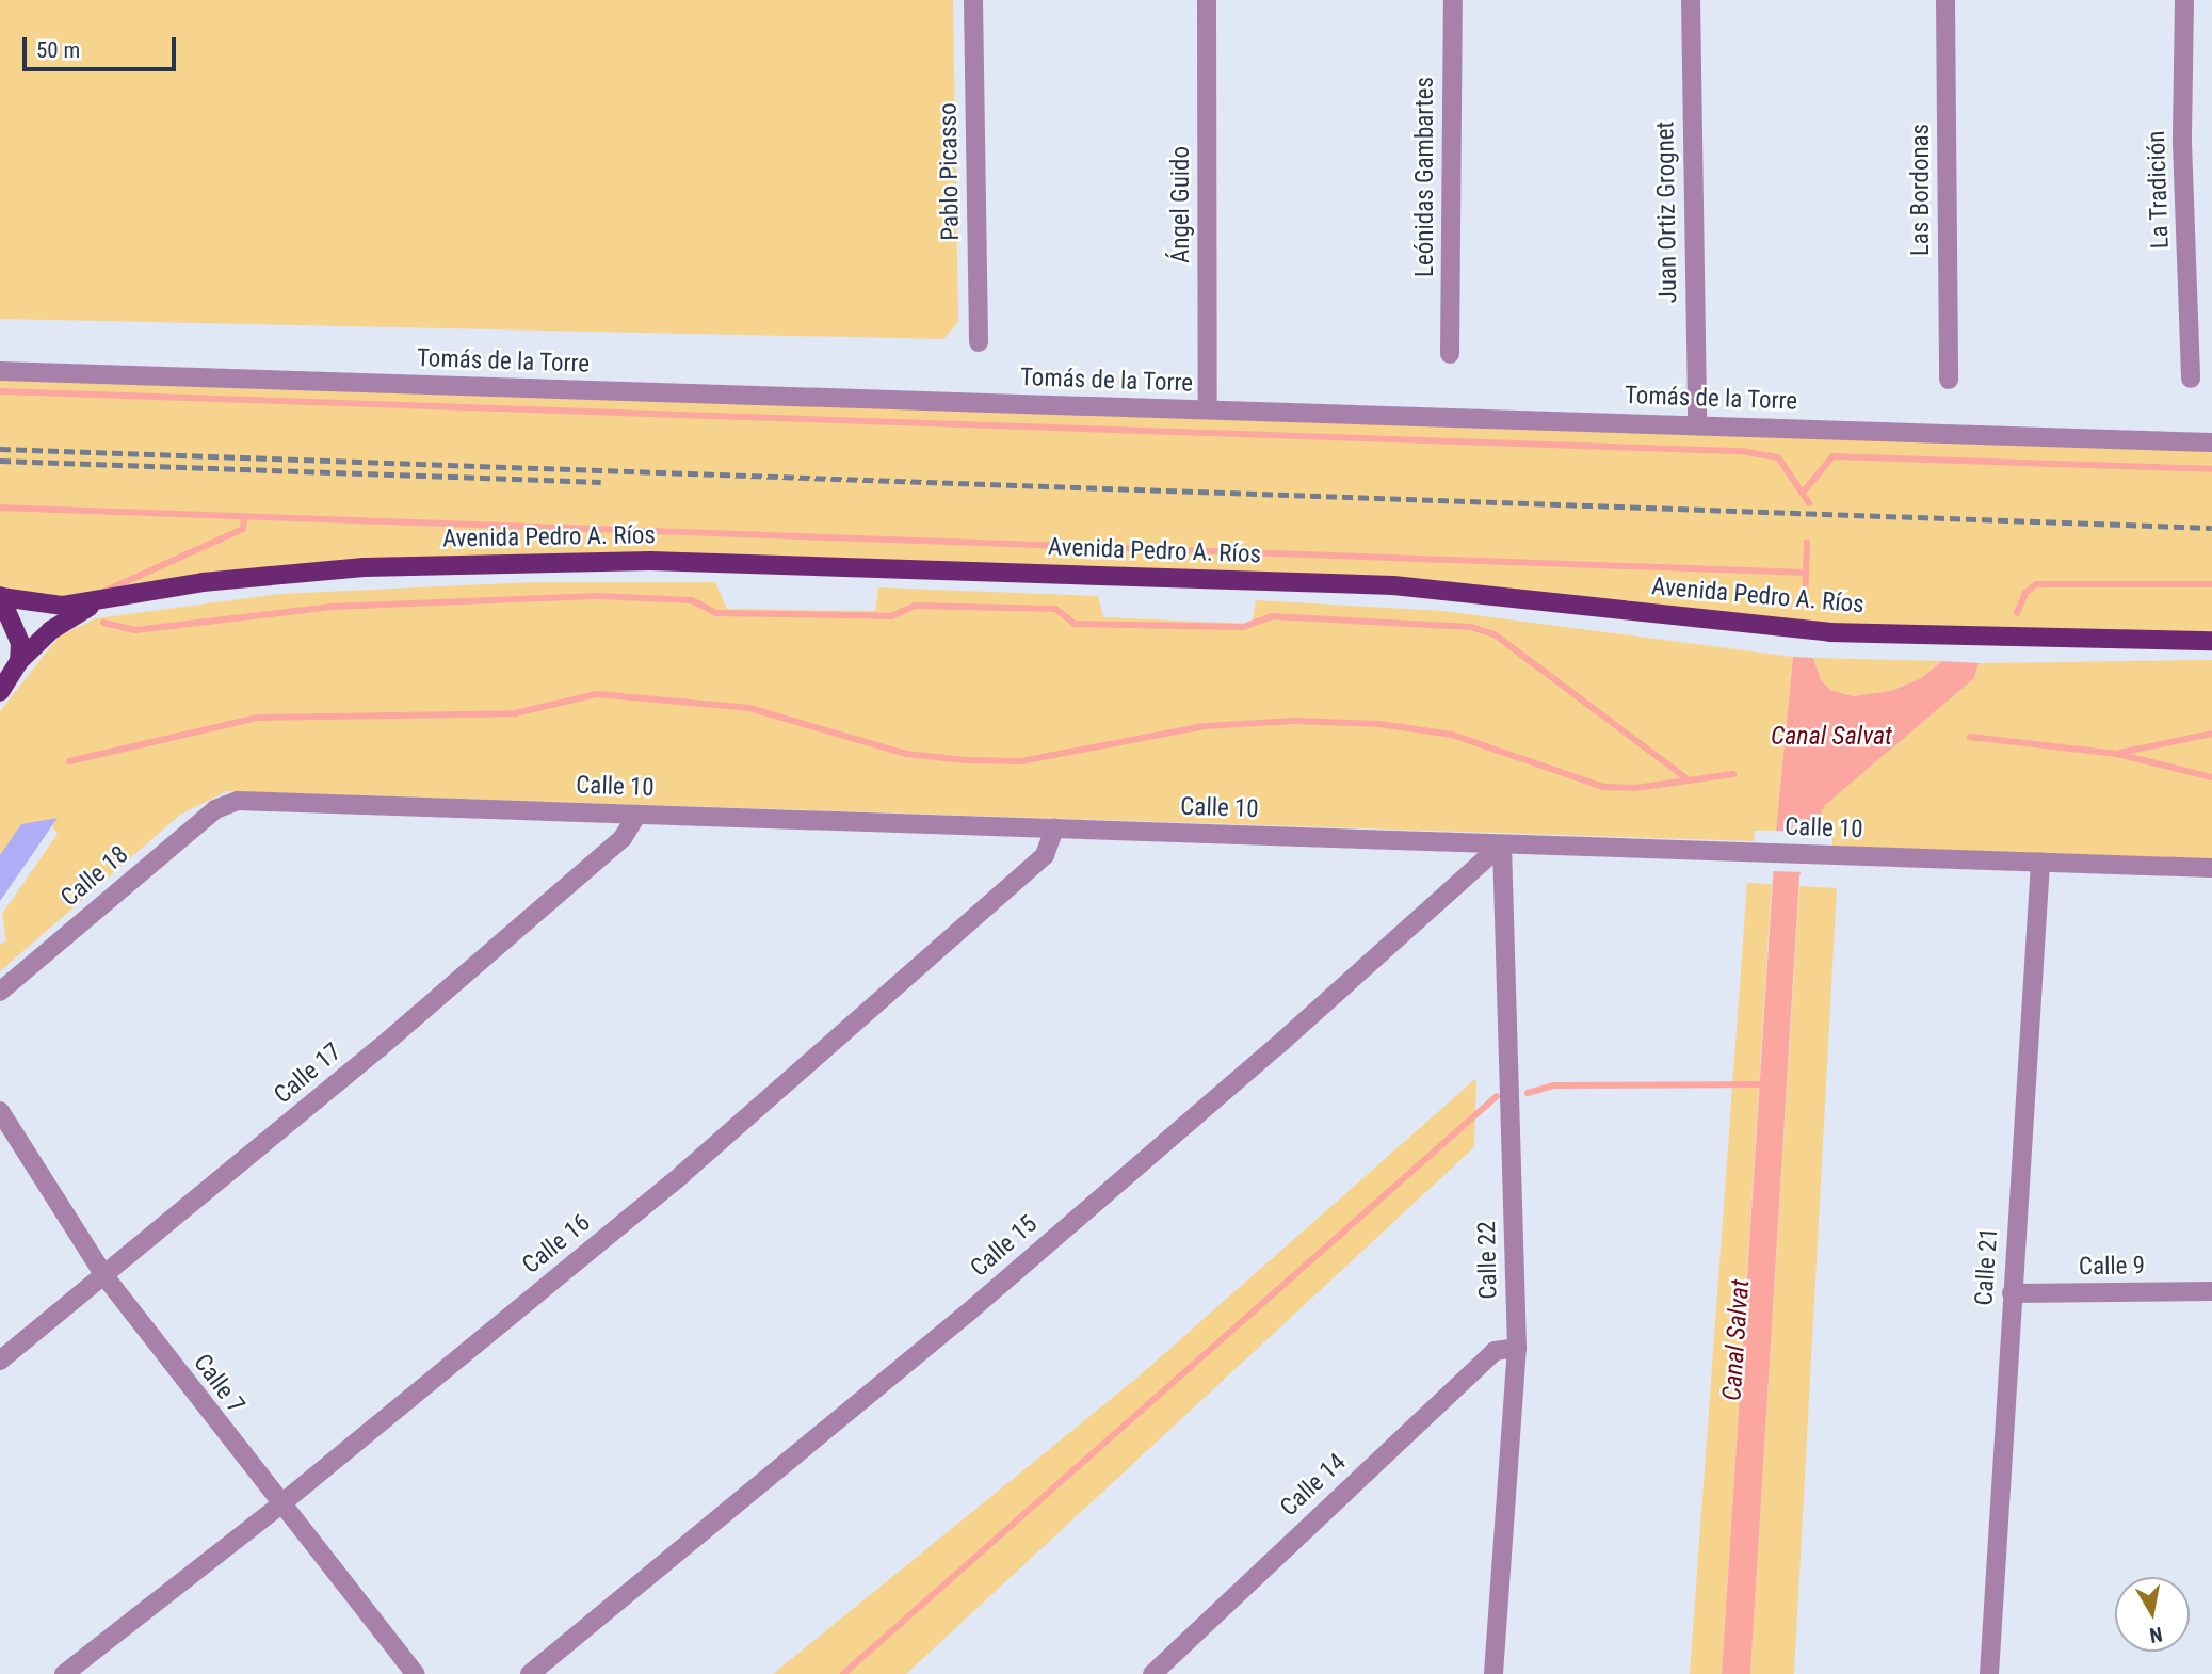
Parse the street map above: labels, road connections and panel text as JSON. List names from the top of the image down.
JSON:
{
  "streets": {
    "main road": ["Avenida Pedro A. Ríos"],
    "street": [
      "Pablo Picasso",
      "Leónidas Gambartes",
      "Las Bordonas",
      "La Tradición",
      "Ángel Guido",
      "Juan Ortiz Grognet",
      "Tomás de la Torre",
      "Calle 10",
      "Calle 18",
      "Calle 17",
      "Calle 16",
      "Calle 15",
      "Calle 22",
      "Calle 21",
      "Calle 9",
      "Calle 7",
      "Calle 14"
    ]
  },
  "crossings": [
    ["Ángel Guido", "Tomás de la Torre"],
    ["Juan Ortiz Grognet", "Tomás de la Torre"],
    ["Calle 10", "Calle 18"],
    ["Calle 10", "Calle 17"],
    ["Calle 10", "Calle 16"],
    ["Calle 10", "Calle 15"],
    ["Calle 10", "Calle 22"],
    ["Calle 10", "Calle 21"],
    ["Calle 17", "Calle 7"],
    ["Calle 16", "Calle 7"],
    ["Calle 15", "Calle 22"],
    ["Calle 22", "Calle 14"],
    ["Calle 21", "Calle 9"]
  ],
  "water": ["Canal Salvat"],
  "scale_bar": "50 m",
  "north": "bottom"
}
